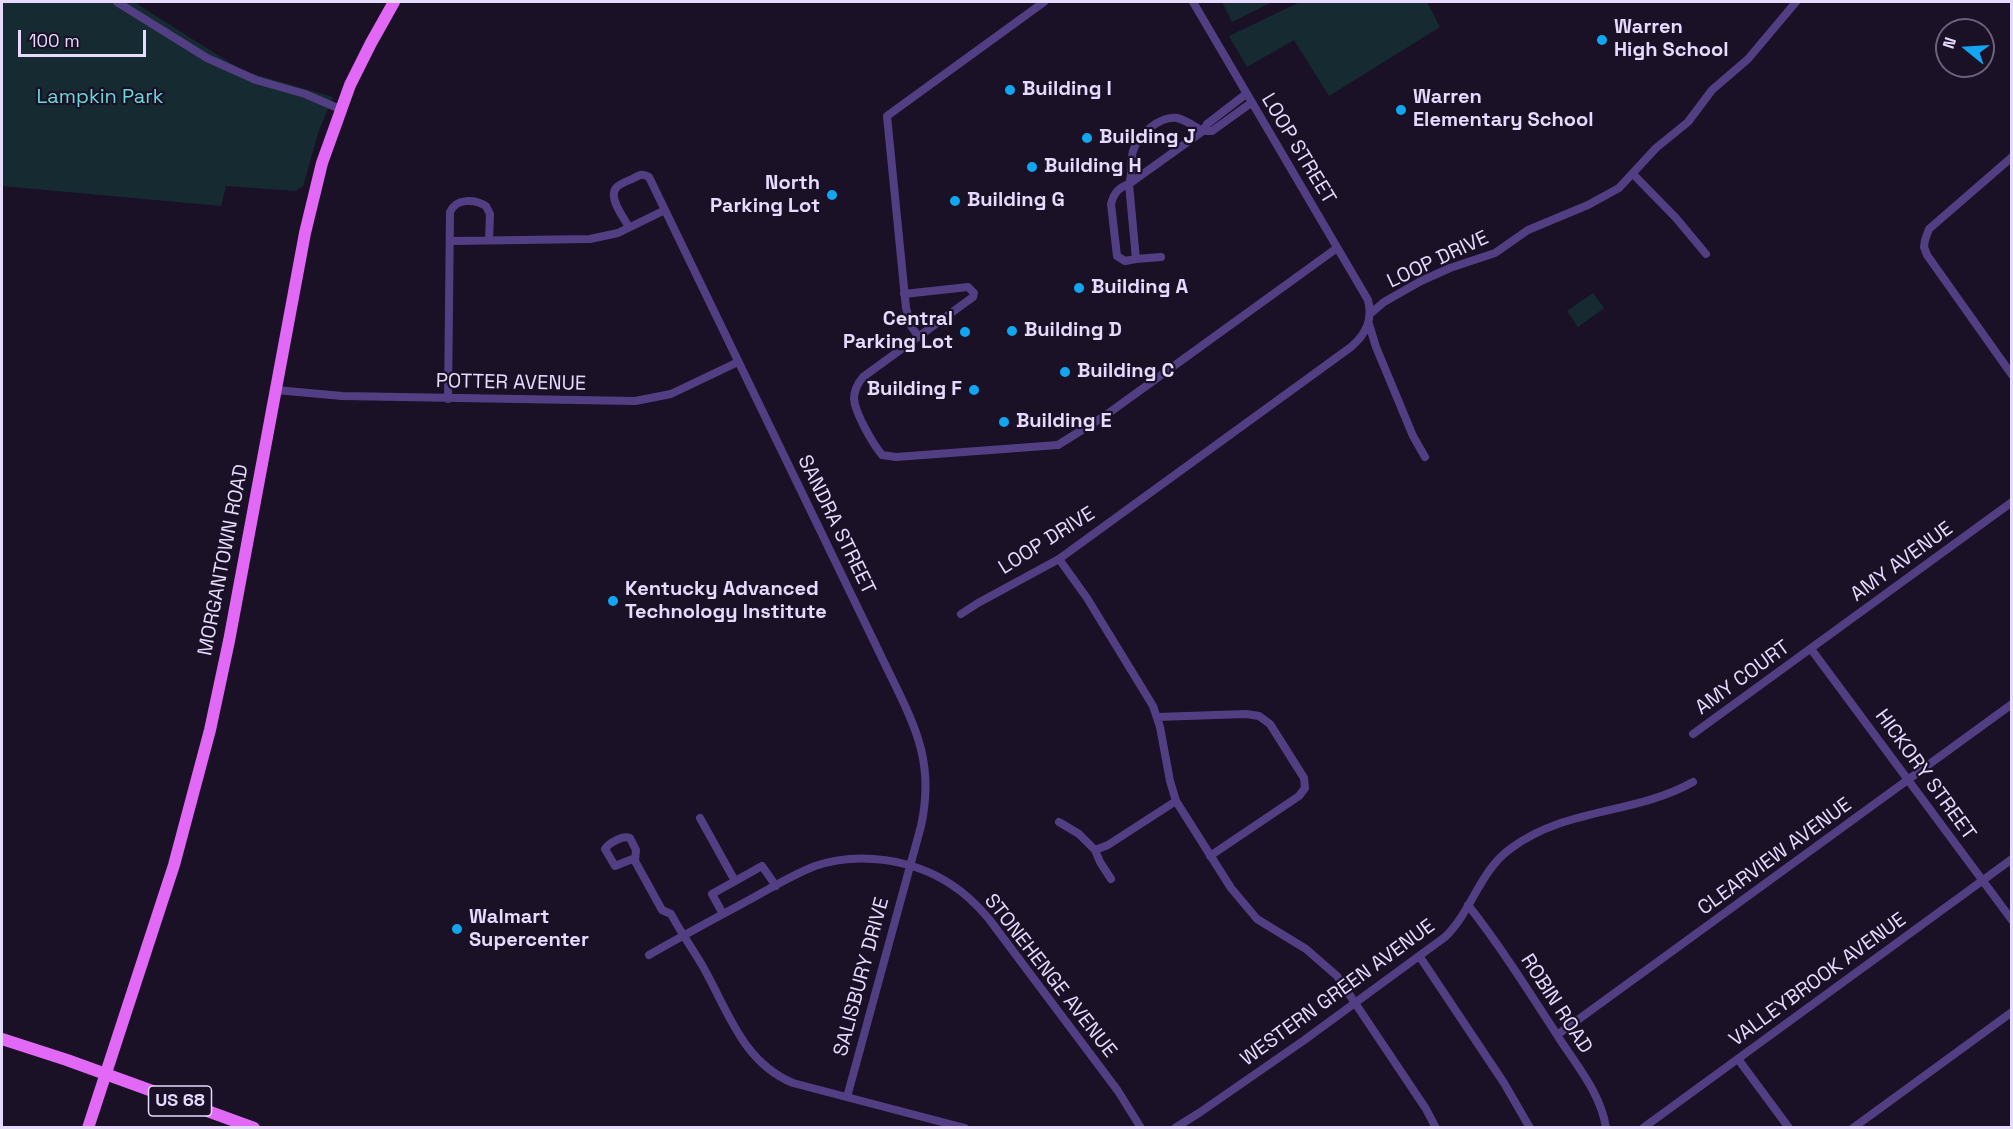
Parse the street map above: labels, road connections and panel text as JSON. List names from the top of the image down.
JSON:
{
  "streets": {
    "main road": ["MORGANTOWN ROAD", "US 68"],
    "street": [
      "LOOP STREET",
      "LOOP DRIVE",
      "POTTER AVENUE",
      "SANDRA STREET",
      "AMY AVENUE",
      "AMY COURT",
      "HICKORY STREET",
      "CLEARVIEW AVENUE",
      "STONEHENGE AVENUE",
      "SALISBURY DRIVE",
      "VALLEYBROOK AVENUE",
      "WESTERN GREEN AVENUE",
      "ROBIN ROAD"
    ]
  },
  "crossings": [
    ["LOOP STREET", "LOOP DRIVE"],
    ["POTTER AVENUE", "SANDRA STREET"],
    ["POTTER AVENUE", "MORGANTOWN ROAD"],
    ["SANDRA STREET", "STONEHENGE AVENUE"],
    ["SANDRA STREET", "SALISBURY DRIVE"],
    ["MORGANTOWN ROAD", "US 68"],
    ["AMY AVENUE", "AMY COURT"],
    ["AMY AVENUE", "HICKORY STREET"],
    ["AMY COURT", "HICKORY STREET"],
    ["HICKORY STREET", "CLEARVIEW AVENUE"],
    ["HICKORY STREET", "VALLEYBROOK AVENUE"],
    ["CLEARVIEW AVENUE", "ROBIN ROAD"],
    ["STONEHENGE AVENUE", "SALISBURY DRIVE"],
    ["WESTERN GREEN AVENUE", "ROBIN ROAD"]
  ],
  "parks": ["Lampkin Park"],
  "places": [
    "Warren High School",
    "Building I",
    "Warren Elementary School",
    "Building J",
    "Building H",
    "North Parking Lot",
    "Building G",
    "Building A",
    "Building D",
    "Central Parking Lot",
    "Building C",
    "Building F",
    "Building E",
    "Kentucky Advanced Technology Institute",
    "Walmart Supercenter"
  ],
  "scale_bar": "100 m",
  "north": "left"
}
